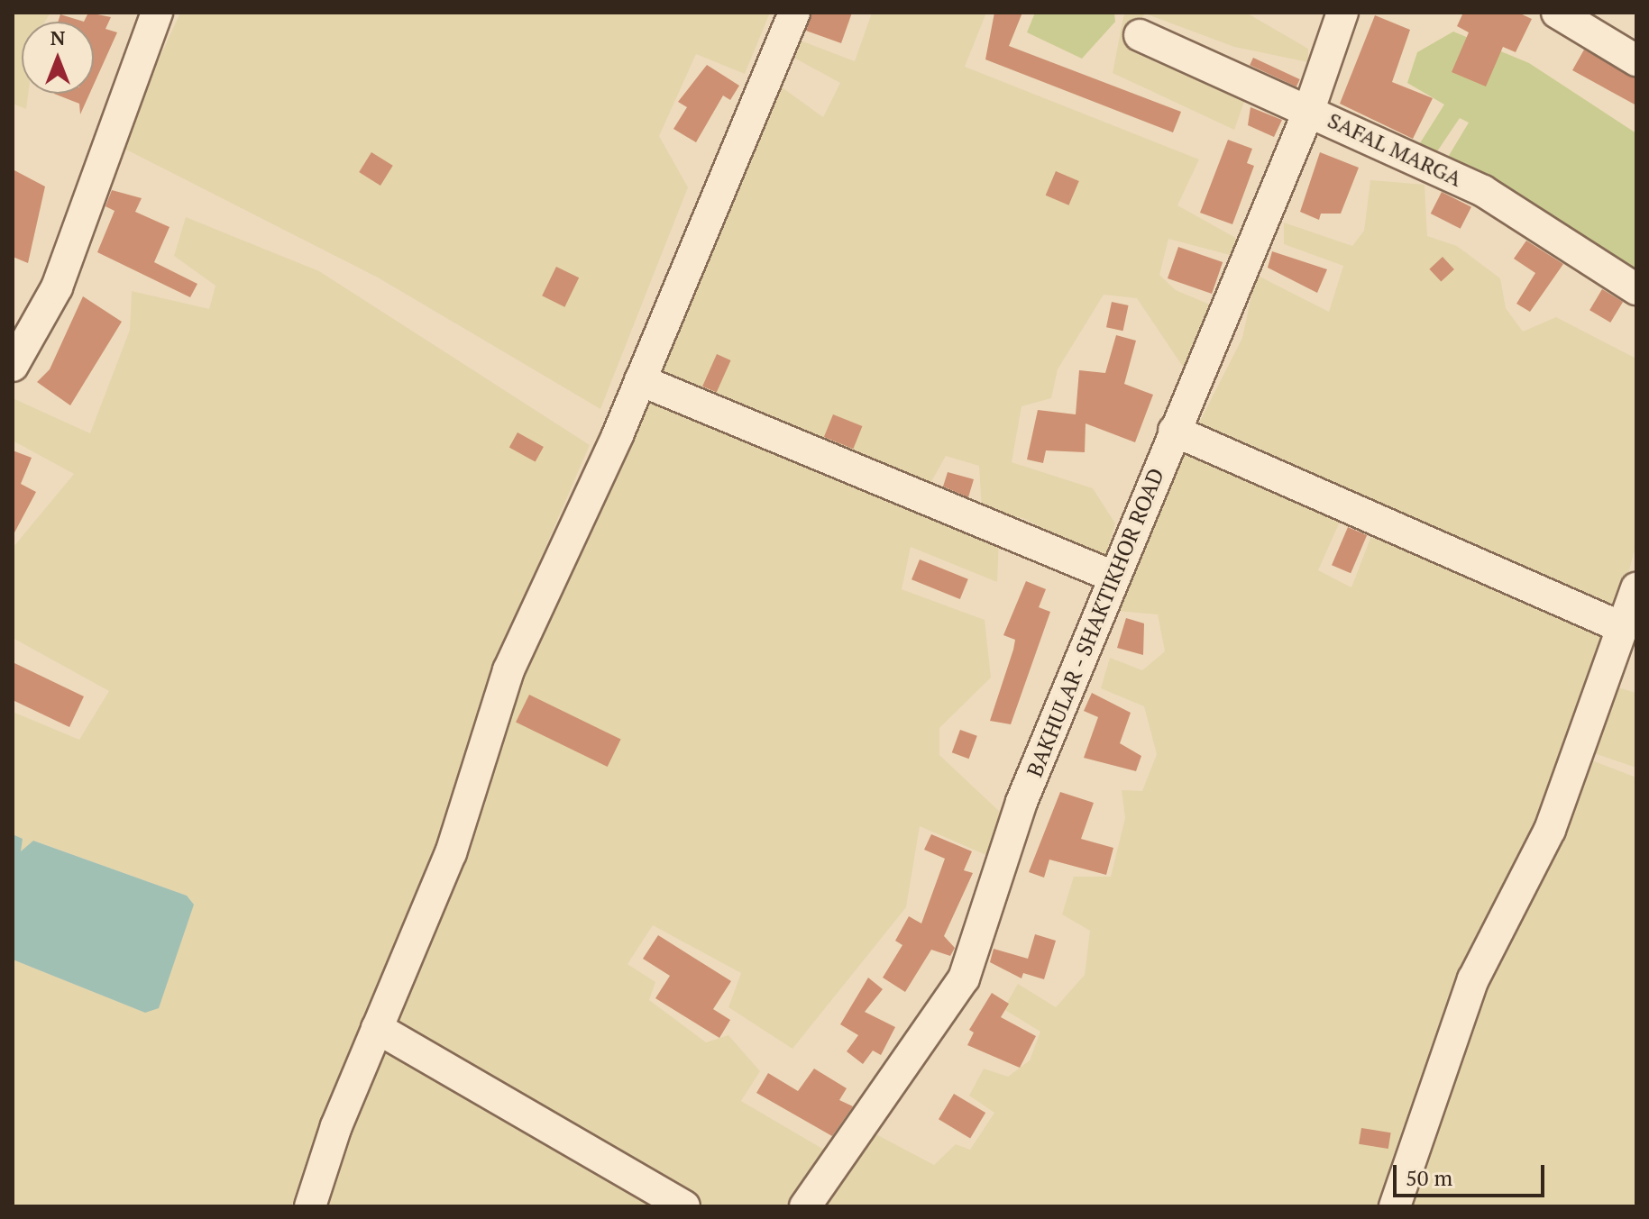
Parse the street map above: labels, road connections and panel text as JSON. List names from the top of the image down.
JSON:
{
  "streets": {
    "street": ["SAFAL MARGA", "BAKHULAR - SHAKTIKHOR ROAD"]
  },
  "crossings": [
    ["SAFAL MARGA", "BAKHULAR - SHAKTIKHOR ROAD"]
  ],
  "scale_bar": "50 m",
  "north": "top"
}
